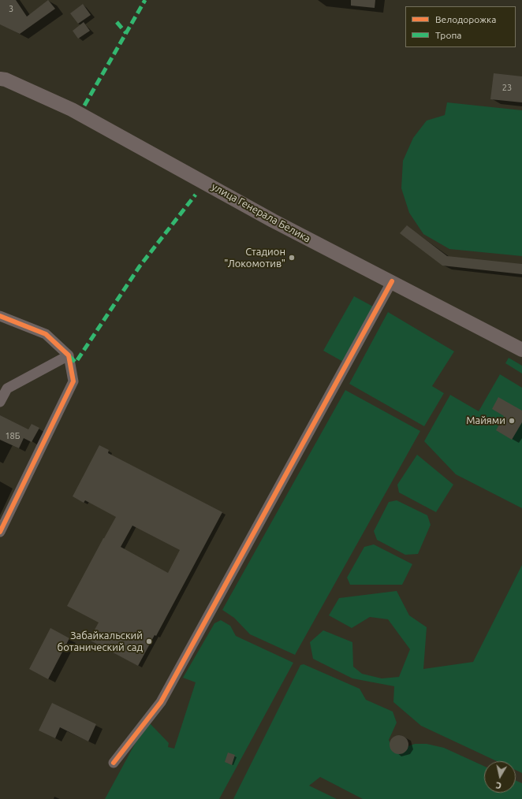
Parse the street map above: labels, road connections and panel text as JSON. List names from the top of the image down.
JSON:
{
  "streets": {
    "main road": ["улица Генерала Белика"]
  },
  "places": ["Стадион \"Локомотив\"", "Майями", "Забайкальский ботанический сад"],
  "house_numbers": ["3", "23", "18Б"],
  "legend": ["Велодорожка", "Тропа"],
  "north": "bottom"
}
